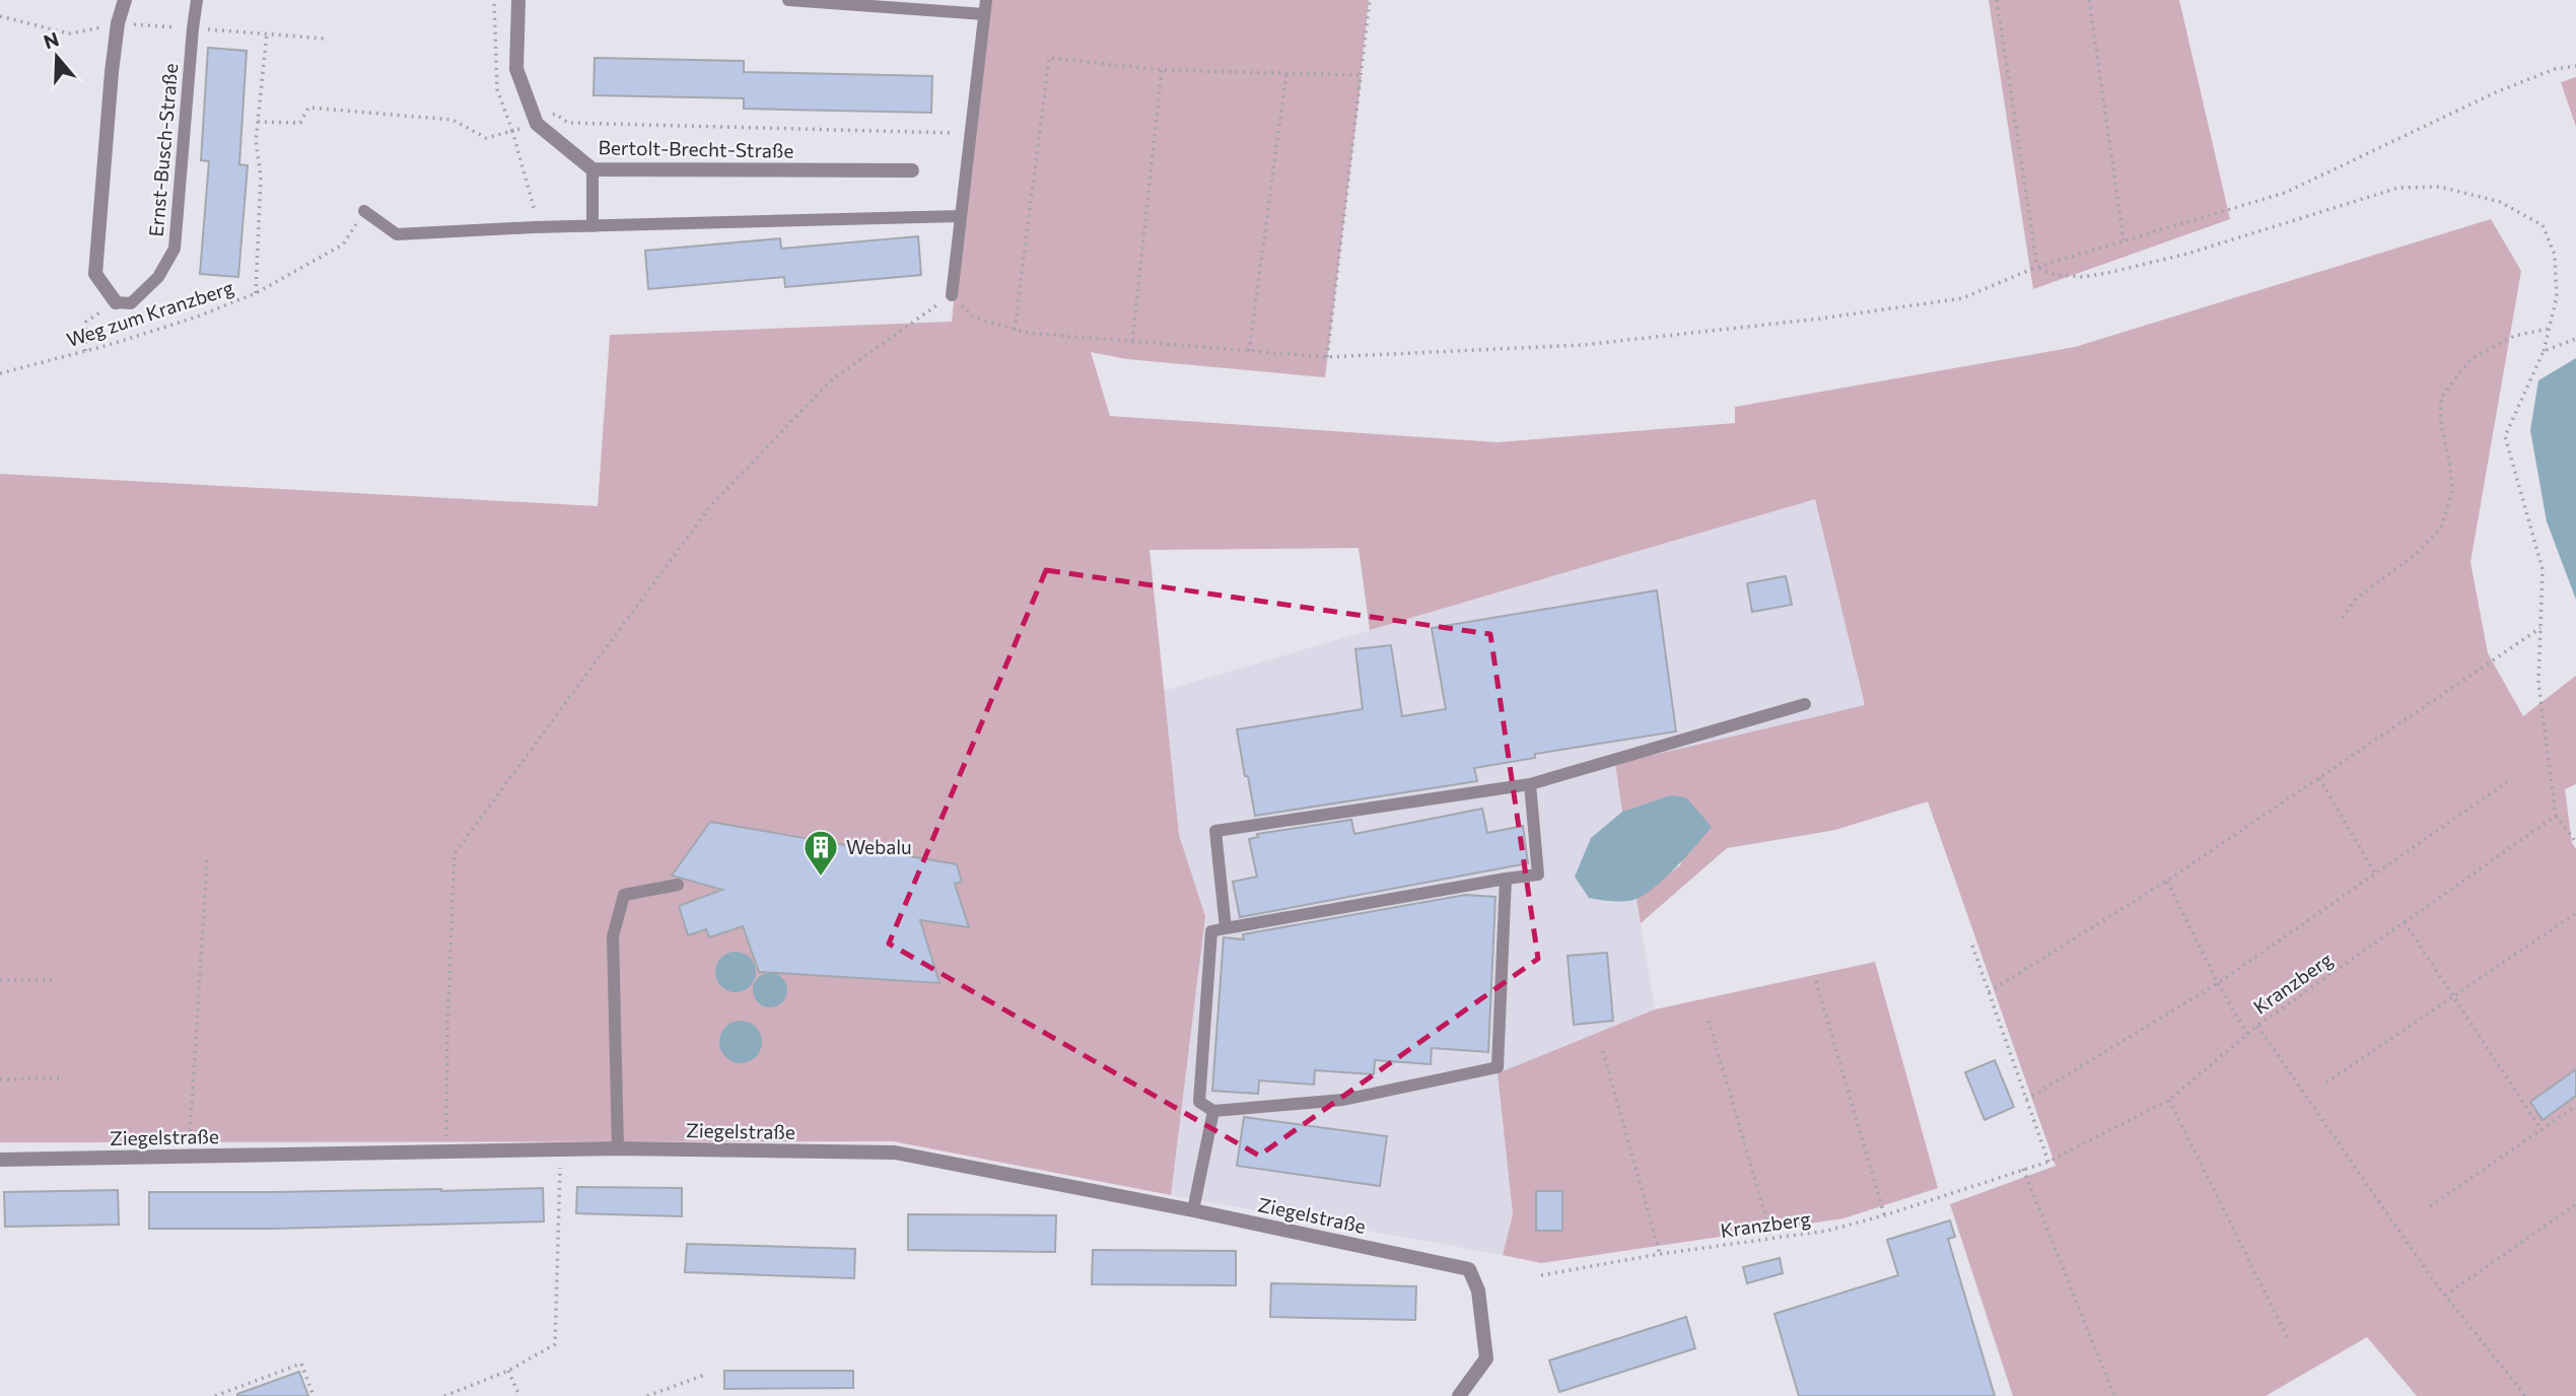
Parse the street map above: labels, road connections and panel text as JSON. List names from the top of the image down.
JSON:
{
  "streets": {
    "street": ["Bertolt-Brecht-Straße", "Ziegelstraße"],
    "lane": ["Ernst-Busch-Straße"],
    "path": ["Weg zum Kranzberg", "Kranzberg"]
  },
  "places": {
    "building": ["Webalu"]
  },
  "north": "top"
}
